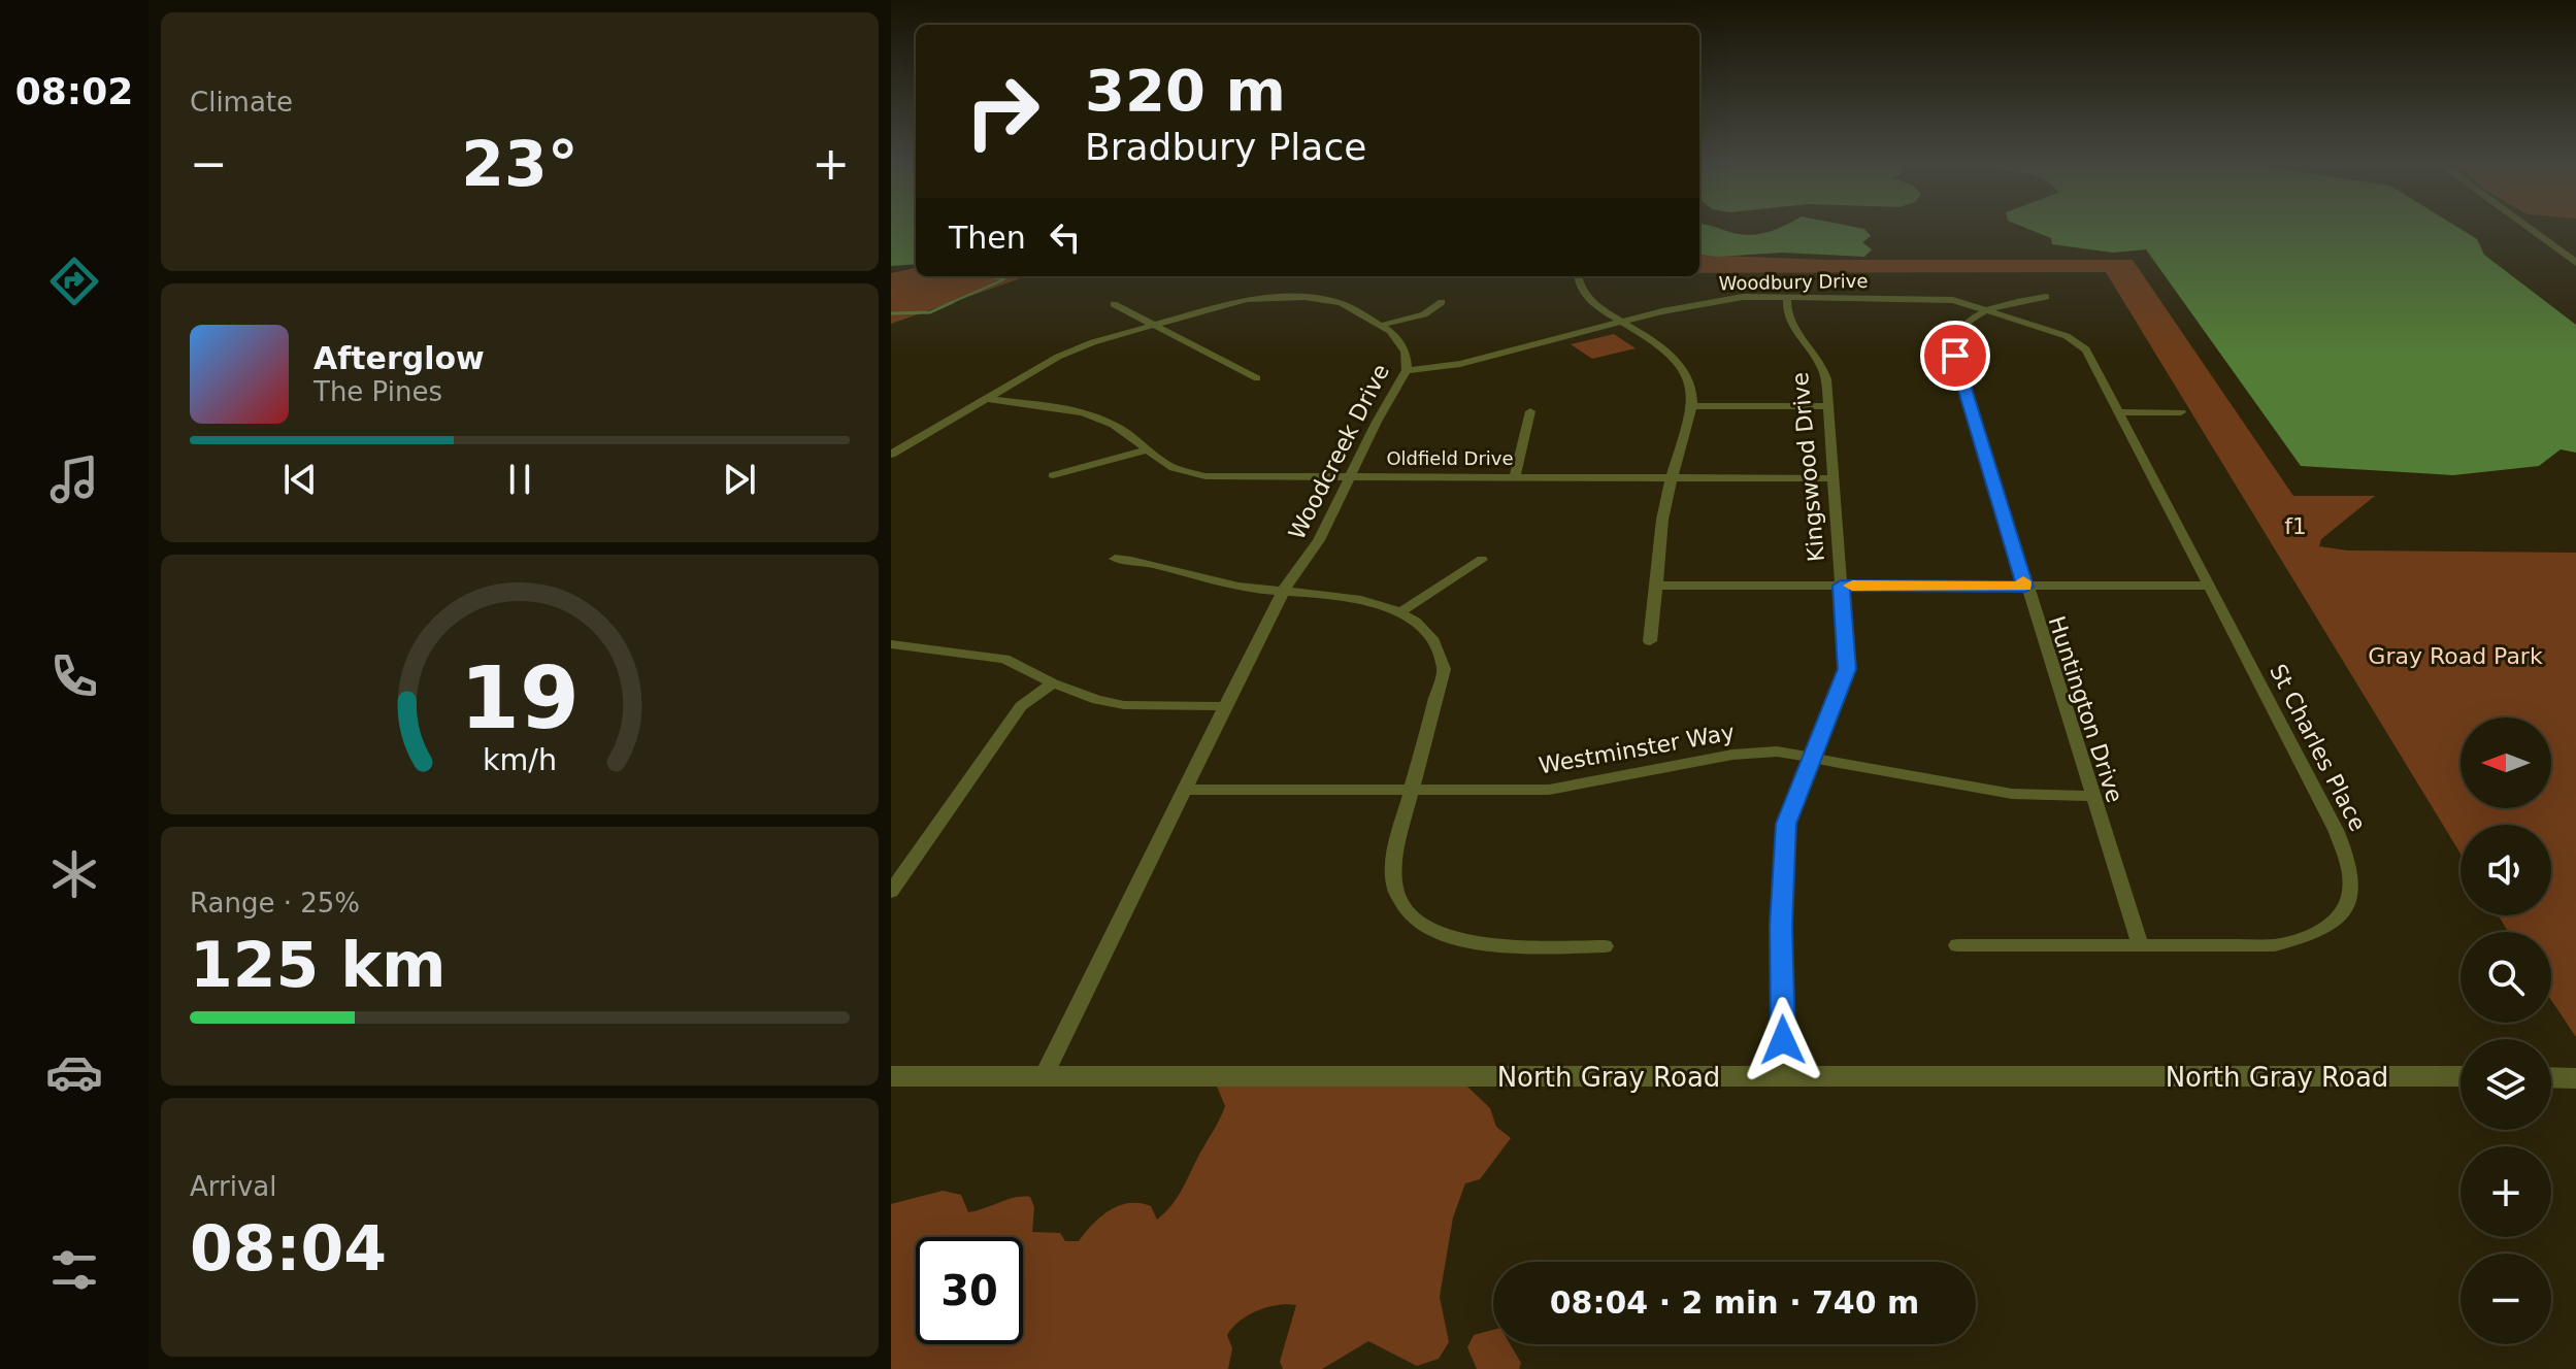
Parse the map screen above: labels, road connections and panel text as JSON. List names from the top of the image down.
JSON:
{
  "streets": {
    "street": [
      "Woodbury Drive",
      "Woodcreek Drive",
      "Oldfield Drive",
      "Kingswood Drive",
      "Huntington Drive",
      "St Charles Place",
      "Westminster Way",
      "North Gray Road"
    ]
  },
  "crossings": [
    ["Woodbury Drive", "Woodcreek Drive"],
    ["Woodbury Drive", "Kingswood Drive"],
    ["Woodbury Drive", "Huntington Drive"],
    ["Woodbury Drive", "St Charles Place"],
    ["Woodcreek Drive", "Oldfield Drive"],
    ["Woodcreek Drive", "Westminster Way"],
    ["Woodcreek Drive", "North Gray Road"],
    ["Oldfield Drive", "Kingswood Drive"],
    ["Kingswood Drive", "Westminster Way"],
    ["Kingswood Drive", "North Gray Road"],
    ["Huntington Drive", "St Charles Place"],
    ["Huntington Drive", "Westminster Way"]
  ],
  "parks": ["f1", "Gray Road Park"],
  "north": "left",
  "page": {
    "tabs": "08:02",
    "tile": [
      "Climate",
      ["Range · 25%", "125 km"],
      ["Arrival", "08:04"]
    ],
    "turn": ["320 m", "Bradbury Place"],
    "heat": ["−", "23°", "+"],
    "then": "Then",
    "song": ["Afterglow", "The Pines"],
    "map_buttons": ["+", "−"],
    "limit": "30",
    "trip": "08:04 · 2 min · 740 m",
    "gauge": ["19", "km/h"]
  }
}
